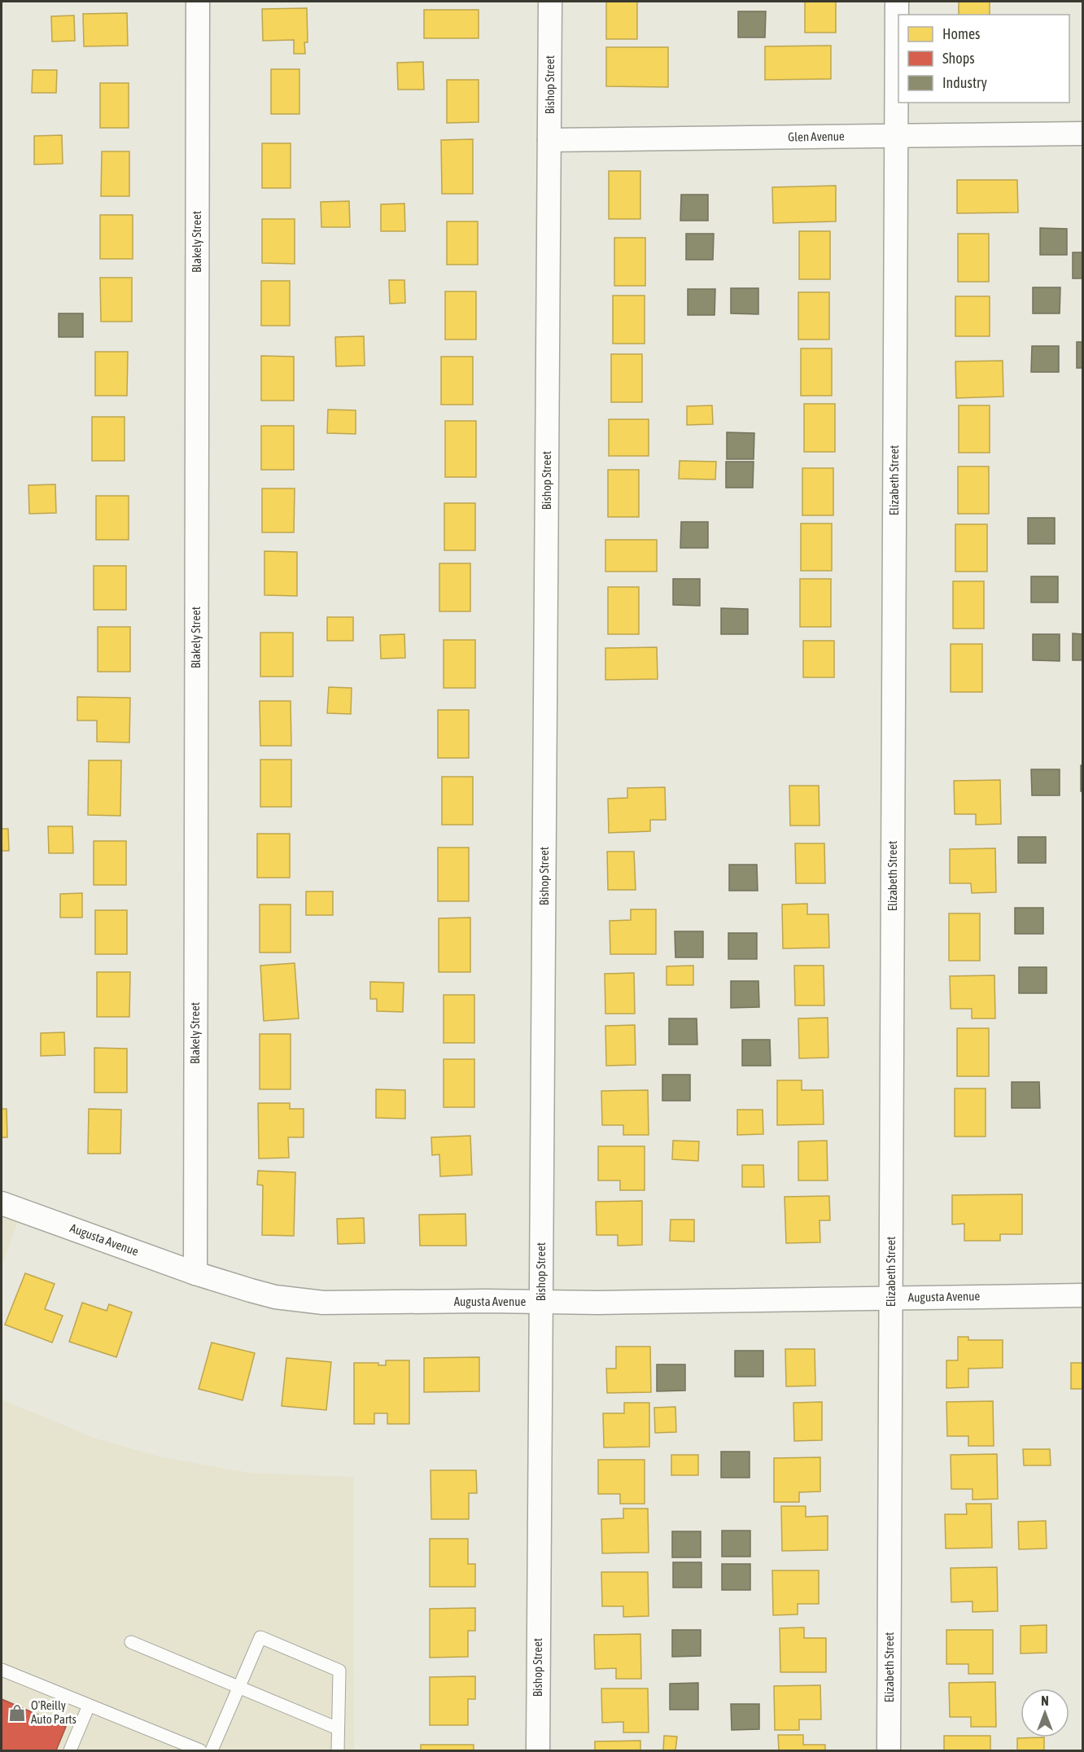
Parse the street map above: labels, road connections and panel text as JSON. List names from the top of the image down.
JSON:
{
  "streets": {
    "street": [
      "Bishop Street",
      "Glen Avenue",
      "Blakely Street",
      "Elizabeth Street",
      "Augusta Avenue"
    ]
  },
  "crossings": [
    ["Bishop Street", "Glen Avenue"],
    ["Bishop Street", "Augusta Avenue"],
    ["Glen Avenue", "Elizabeth Street"],
    ["Blakely Street", "Augusta Avenue"],
    ["Elizabeth Street", "Augusta Avenue"]
  ],
  "places": {
    "shop": ["O'Reilly Auto Parts"]
  },
  "legend": ["Homes", "Shops", "Industry"],
  "north": "top"
}
